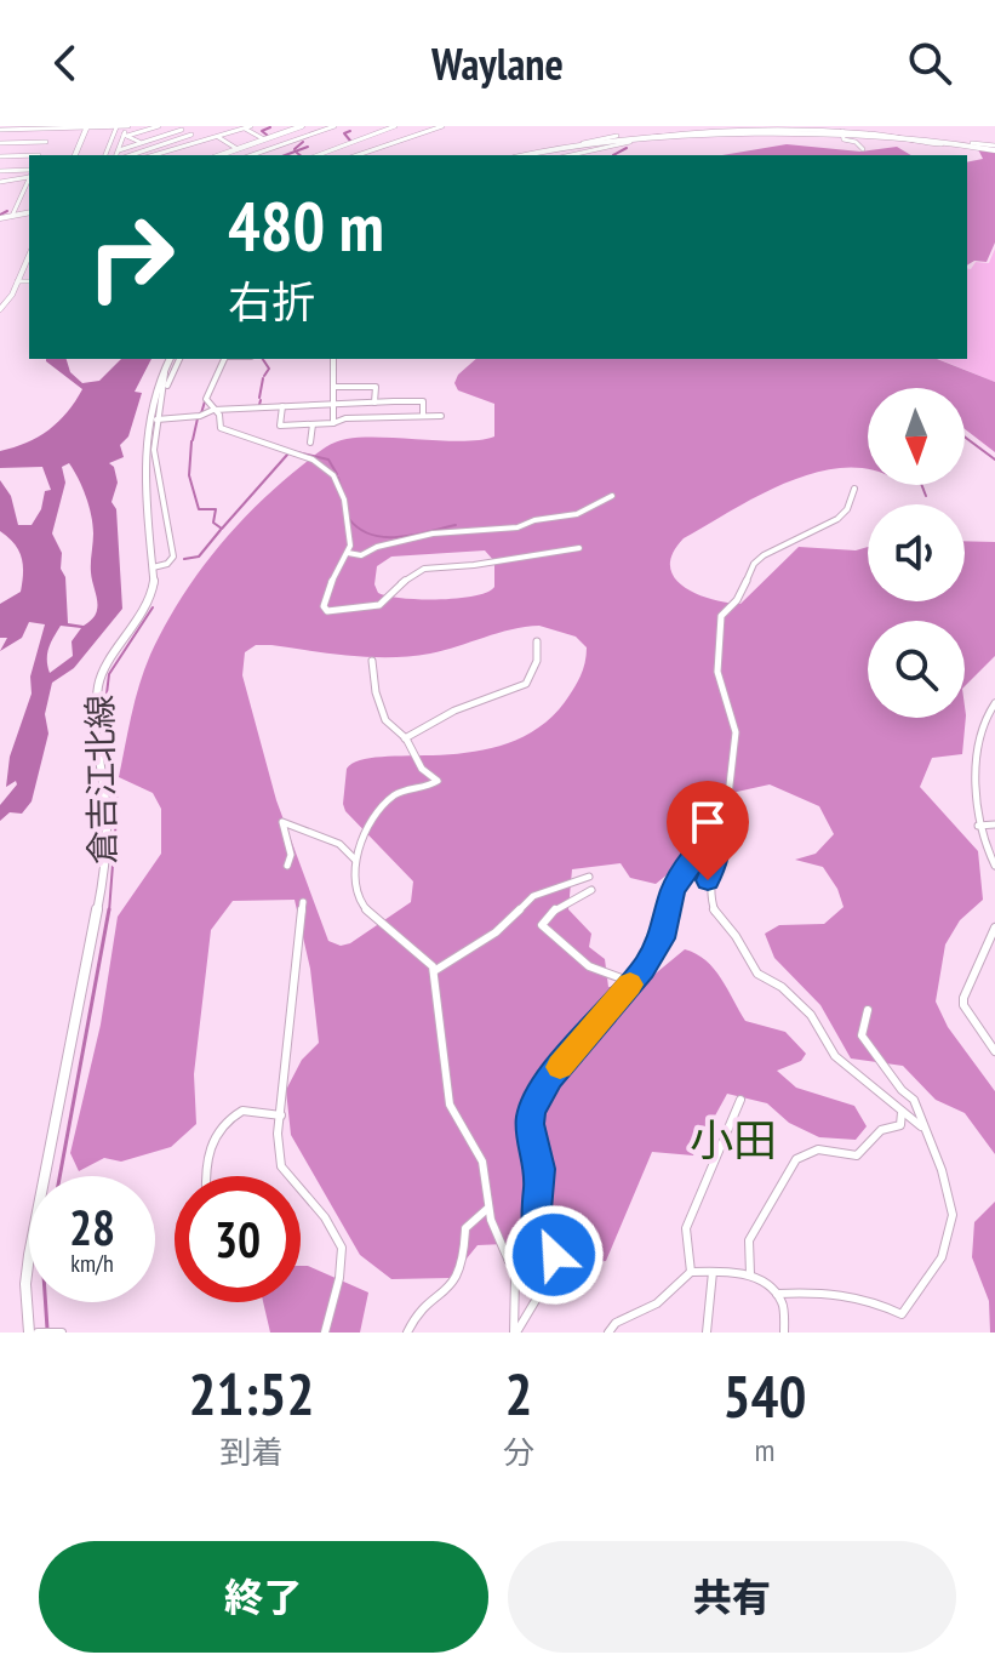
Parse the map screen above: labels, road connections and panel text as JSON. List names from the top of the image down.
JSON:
{
  "streets": {
    "main road": ["倉吉江北線"]
  },
  "districts": ["小田"],
  "north": "bottom",
  "page": {
    "header": "Waylane",
    "turn": ["480 m", "右折"],
    "speed": "28 km/h",
    "limit": "30",
    "eta": [
      "21:52",
      "到着",
      "2",
      "分",
      "540",
      "m"
    ],
    "buttons": ["終了", "共有"]
  }
}
